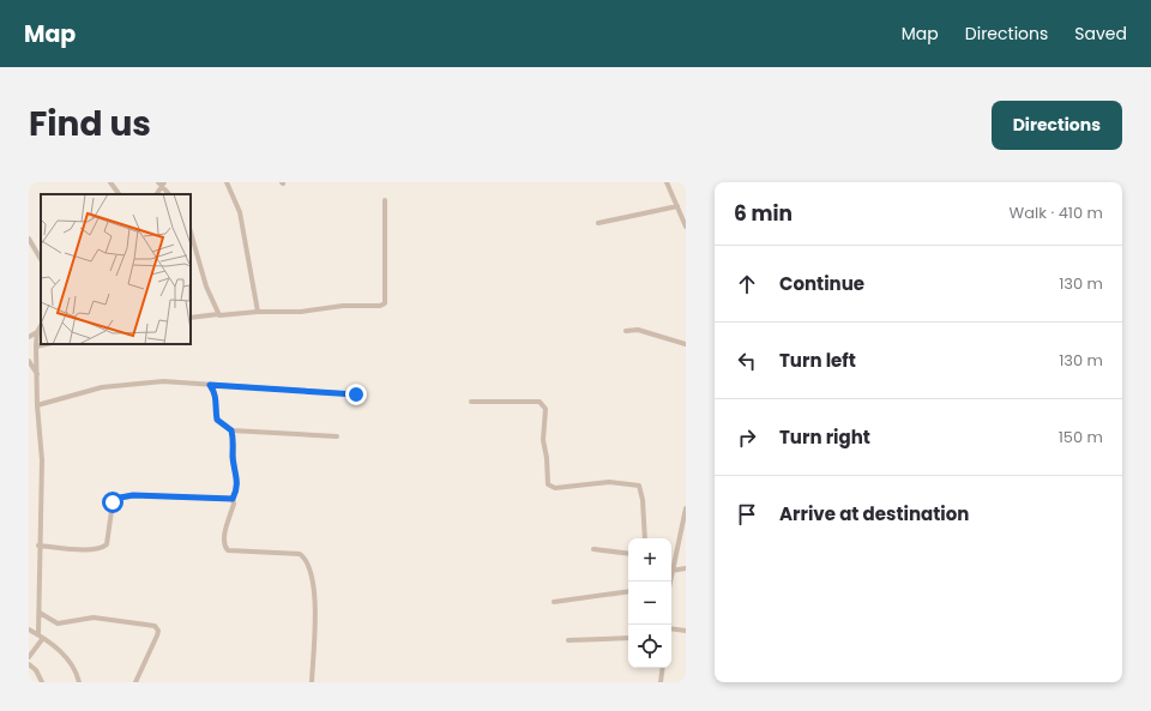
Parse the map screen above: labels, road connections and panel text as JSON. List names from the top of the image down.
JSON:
{
  "page": {
    "header": "Map",
    "nav": ["Map", "Directions", "Saved"],
    "title": "Find us",
    "buttons": "Directions",
    "heading": ["6 min", "Walk · 410 m"],
    "list": [
      ["Continue", "130 m"],
      ["Turn left", "130 m"],
      ["Turn right", "150 m"],
      "Arrive at destination"
    ],
    "map_buttons": ["+", "−"]
  }
}
